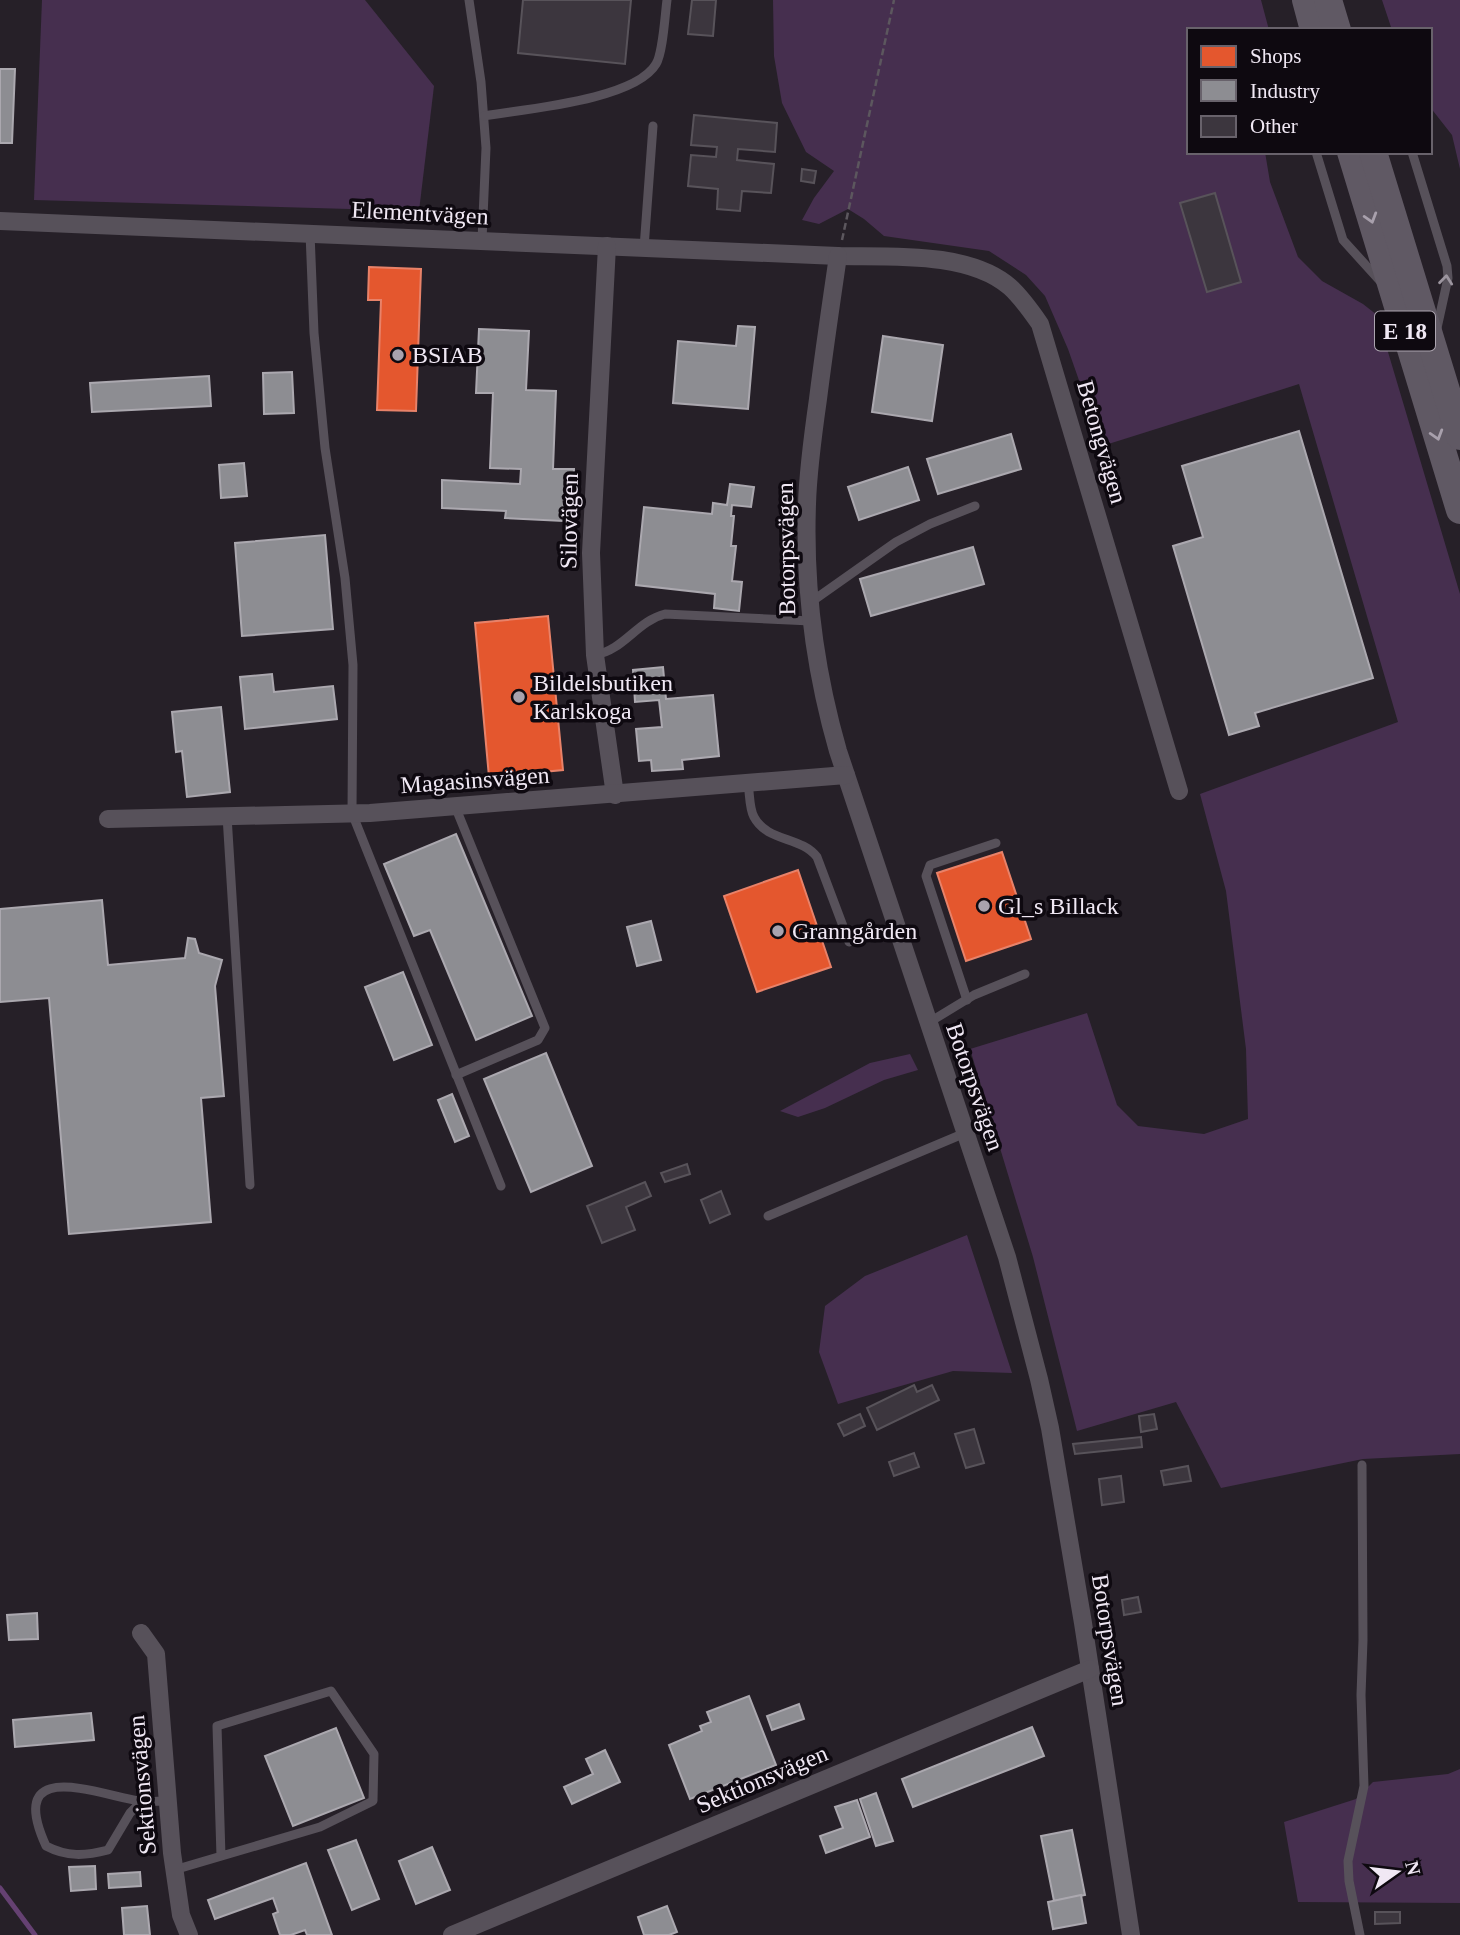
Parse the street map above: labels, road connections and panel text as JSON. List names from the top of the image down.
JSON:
{
  "streets": {
    "highway": ["E 18"],
    "street": [
      "Elementvägen",
      "Betongvägen",
      "Silovägen",
      "Botorpsvägen",
      "Magasinsvägen",
      "Sektionsvägen"
    ]
  },
  "crossings": [
    ["Elementvägen", "Betongvägen"],
    ["Elementvägen", "Silovägen"],
    ["Elementvägen", "Botorpsvägen"],
    ["Betongvägen", "Botorpsvägen"],
    ["Silovägen", "Magasinsvägen"],
    ["Botorpsvägen", "Magasinsvägen"],
    ["Botorpsvägen", "Sektionsvägen"]
  ],
  "places": [
    "BSIAB",
    "Bildelsbutiken Karlskoga",
    "Gl_s Billack",
    "Granngården"
  ],
  "legend": ["Shops", "Industry", "Other"],
  "north": "right"
}
